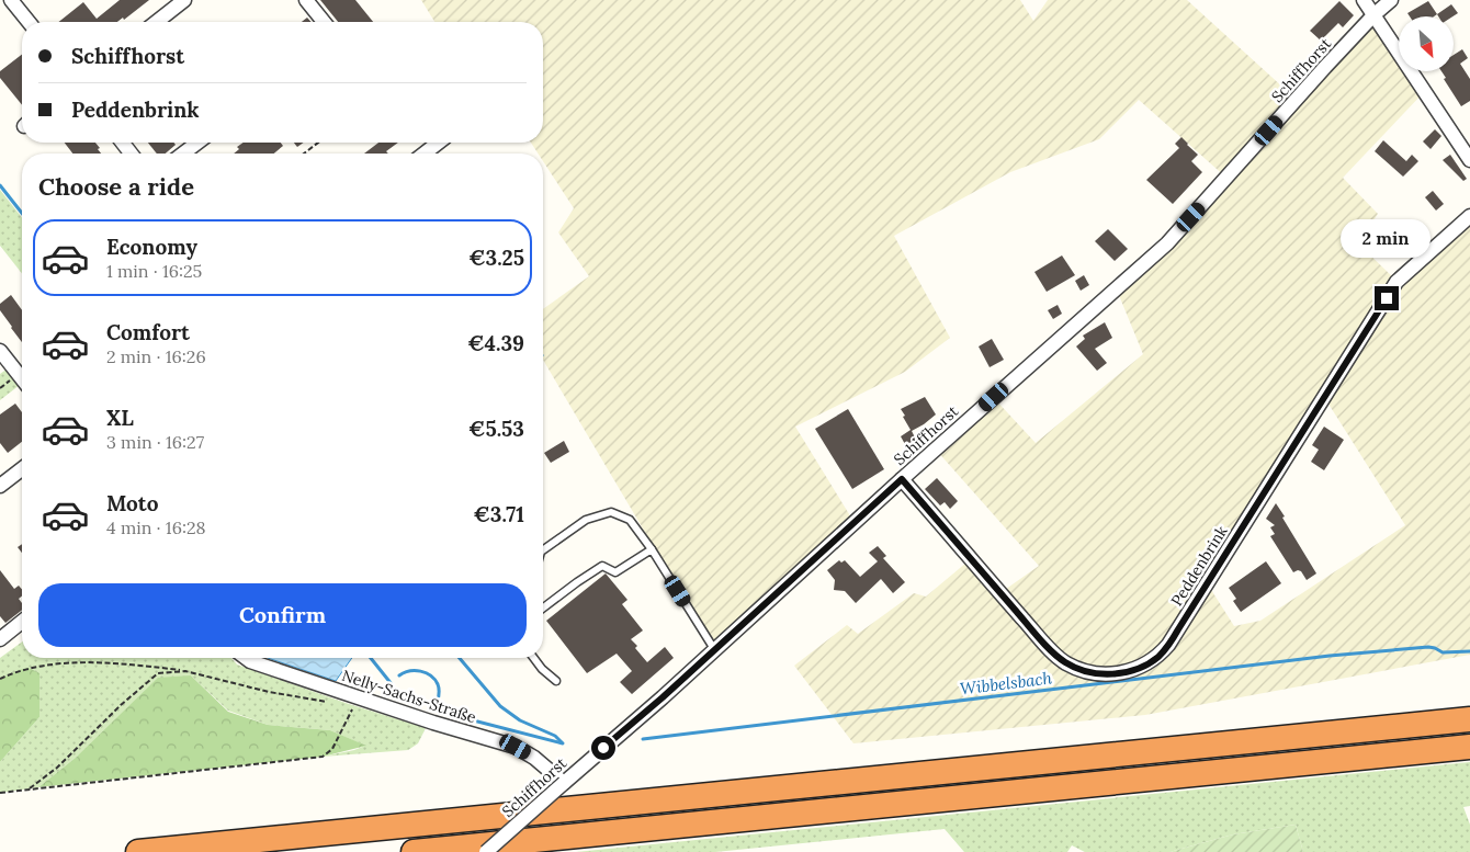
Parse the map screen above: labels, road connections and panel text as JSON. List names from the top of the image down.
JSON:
{
  "streets": {
    "street": ["Schiffhorst", "Peddenbrink", "Nelly-Sachs-Straße"]
  },
  "crossings": [
    ["Schiffhorst", "Peddenbrink"],
    ["Schiffhorst", "Nelly-Sachs-Straße"]
  ],
  "water": ["Wibbelsbach"],
  "north": "bottom right",
  "page": {
    "banner": ["Schiffhorst", "Peddenbrink"],
    "heading": "Choose a ride",
    "bubble": "2 min",
    "list": [
      {
        "name": "Economy",
        "note": "1 min · 16:25",
        "value": "€3.25"
      },
      {
        "name": "Comfort",
        "note": "2 min · 16:26",
        "value": "€4.39"
      },
      {
        "name": "XL",
        "note": "3 min · 16:27",
        "value": "€5.53"
      },
      {
        "name": "Moto",
        "note": "4 min · 16:28",
        "value": "€3.71"
      }
    ],
    "buttons": "Confirm"
  }
}
